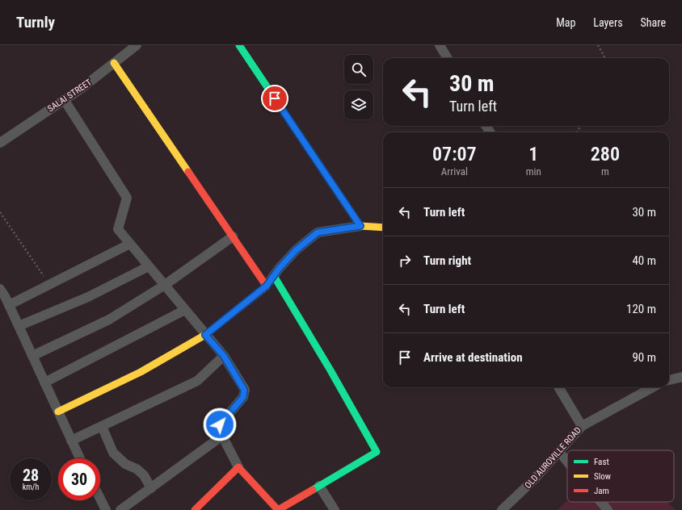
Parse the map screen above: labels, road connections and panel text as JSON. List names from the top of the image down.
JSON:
{
  "streets": {
    "street": ["SALAI STREET", "OLD AUROVILLE ROAD"]
  },
  "legend": ["Fast", "Slow", "Jam"],
  "page": {
    "header": "Turnly",
    "nav": ["Map", "Layers", "Share"],
    "turn": ["30 m", "Turn left"],
    "eta": [
      "07:07",
      "Arrival",
      "1",
      "min",
      "280",
      "m"
    ],
    "list": [
      {
        "name": "Turn left",
        "value": "30 m"
      },
      {
        "name": "Turn right",
        "value": "40 m"
      },
      {
        "name": "Turn left",
        "value": "120 m"
      },
      {
        "name": "Arrive at destination",
        "value": "90 m"
      }
    ],
    "speed": "28 km/h",
    "limit": "30"
  }
}
